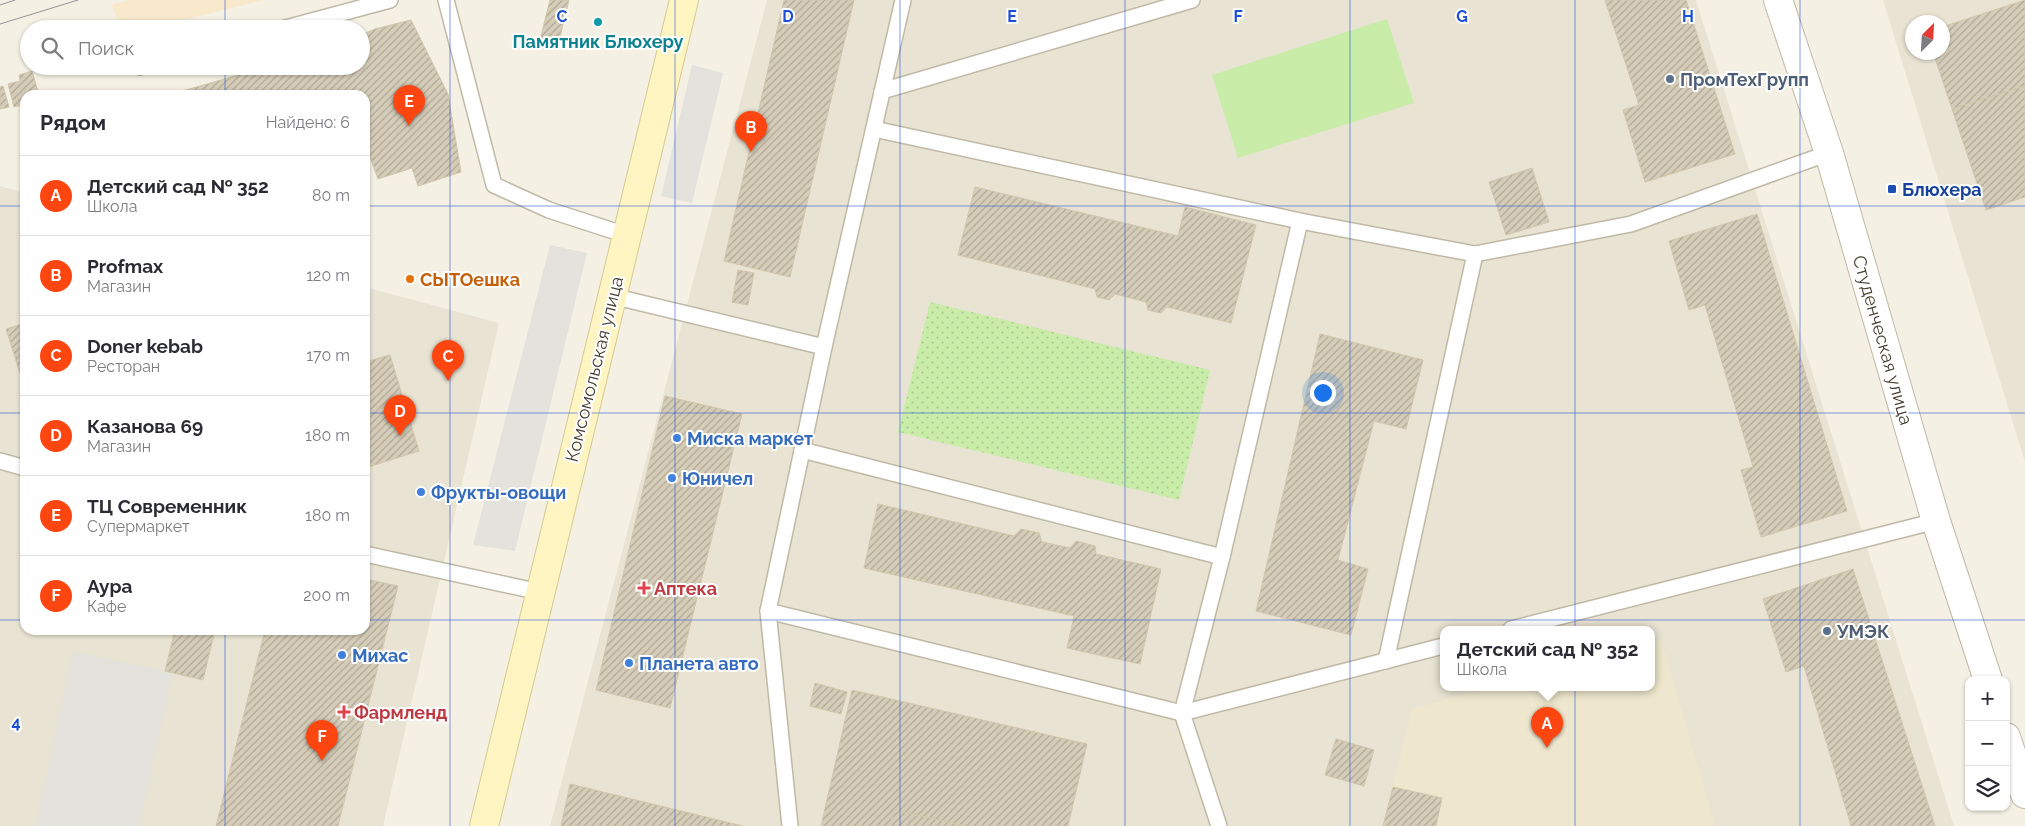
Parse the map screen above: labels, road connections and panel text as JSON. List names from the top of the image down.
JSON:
{
  "streets": {
    "main road": ["Комсомольская улица"],
    "street": ["Студенческая улица"]
  },
  "places": {
    "other": [
      "Памятник Блюхеру",
      "ПромТехГрупп",
      "СЫТОешка",
      "Миска маркет",
      "Юничел",
      "Фрукты-овощи",
      "УМЭК",
      "Михас",
      "Планета авто"
    ],
    "transit": ["Блюхера"],
    "health": ["Аптека", "Фармленд"]
  },
  "north": "top right",
  "page": {
    "search": "Поиск",
    "pins": [
      "E",
      "B",
      "C",
      "D",
      "A",
      "F"
    ],
    "heading": ["Рядом", "Найдено: 6"],
    "list": [
      {
        "mark": "A",
        "name": "Детский сад № 352",
        "note": "Школа",
        "value": "80 m"
      },
      {
        "mark": "B",
        "name": "Profmax",
        "note": "Магазин",
        "value": "120 m"
      },
      {
        "mark": "C",
        "name": "Doner kebab",
        "note": "Ресторан",
        "value": "170 m"
      },
      {
        "mark": "D",
        "name": "Казанова 69",
        "note": "Магазин",
        "value": "180 m"
      },
      {
        "mark": "E",
        "name": "ТЦ Современник",
        "note": "Супермаркет",
        "value": "180 m"
      },
      {
        "mark": "F",
        "name": "Аура",
        "note": "Кафе",
        "value": "200 m"
      }
    ],
    "popup": ["Детский сад № 352", "Школа"],
    "map_buttons": ["+", "−"]
  },
  "grid": {
    "columns": [
      "C",
      "D",
      "E",
      "F",
      "G",
      "H"
    ],
    "rows": ["4"]
  }
}
